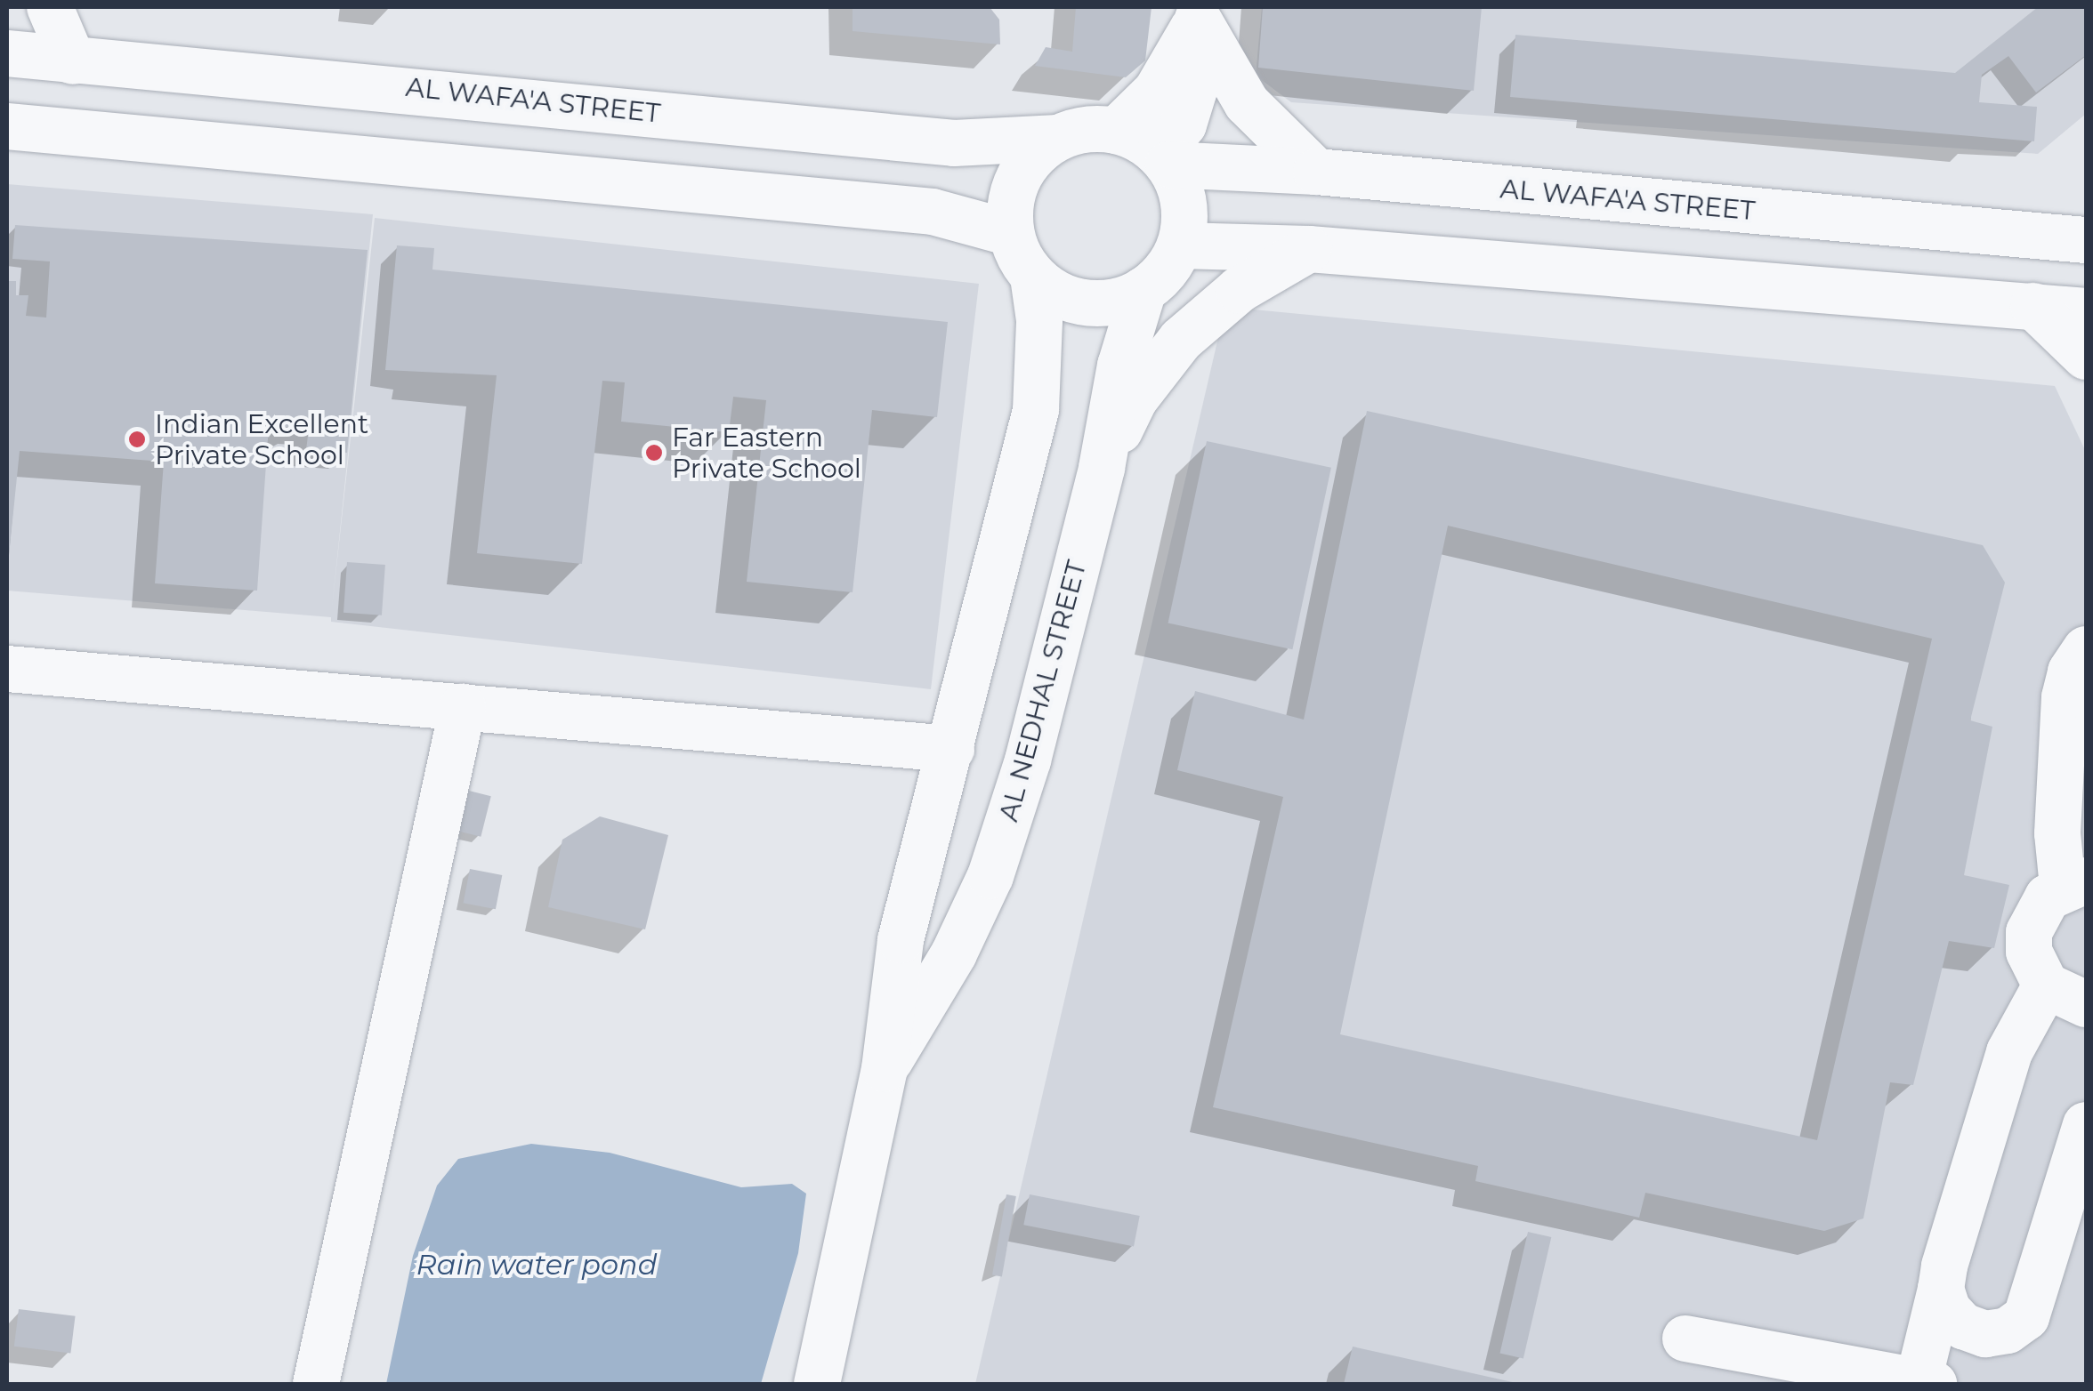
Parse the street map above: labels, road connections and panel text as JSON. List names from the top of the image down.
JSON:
{
  "streets": {
    "street": ["AL WAFA'A STREET", "AL NEDHAL STREET"]
  },
  "crossings": [
    ["AL WAFA'A STREET", "AL NEDHAL STREET"]
  ],
  "water": ["Rain water pond"],
  "places": ["Indian Excellent Private School", "Far Eastern Private School"]
}
